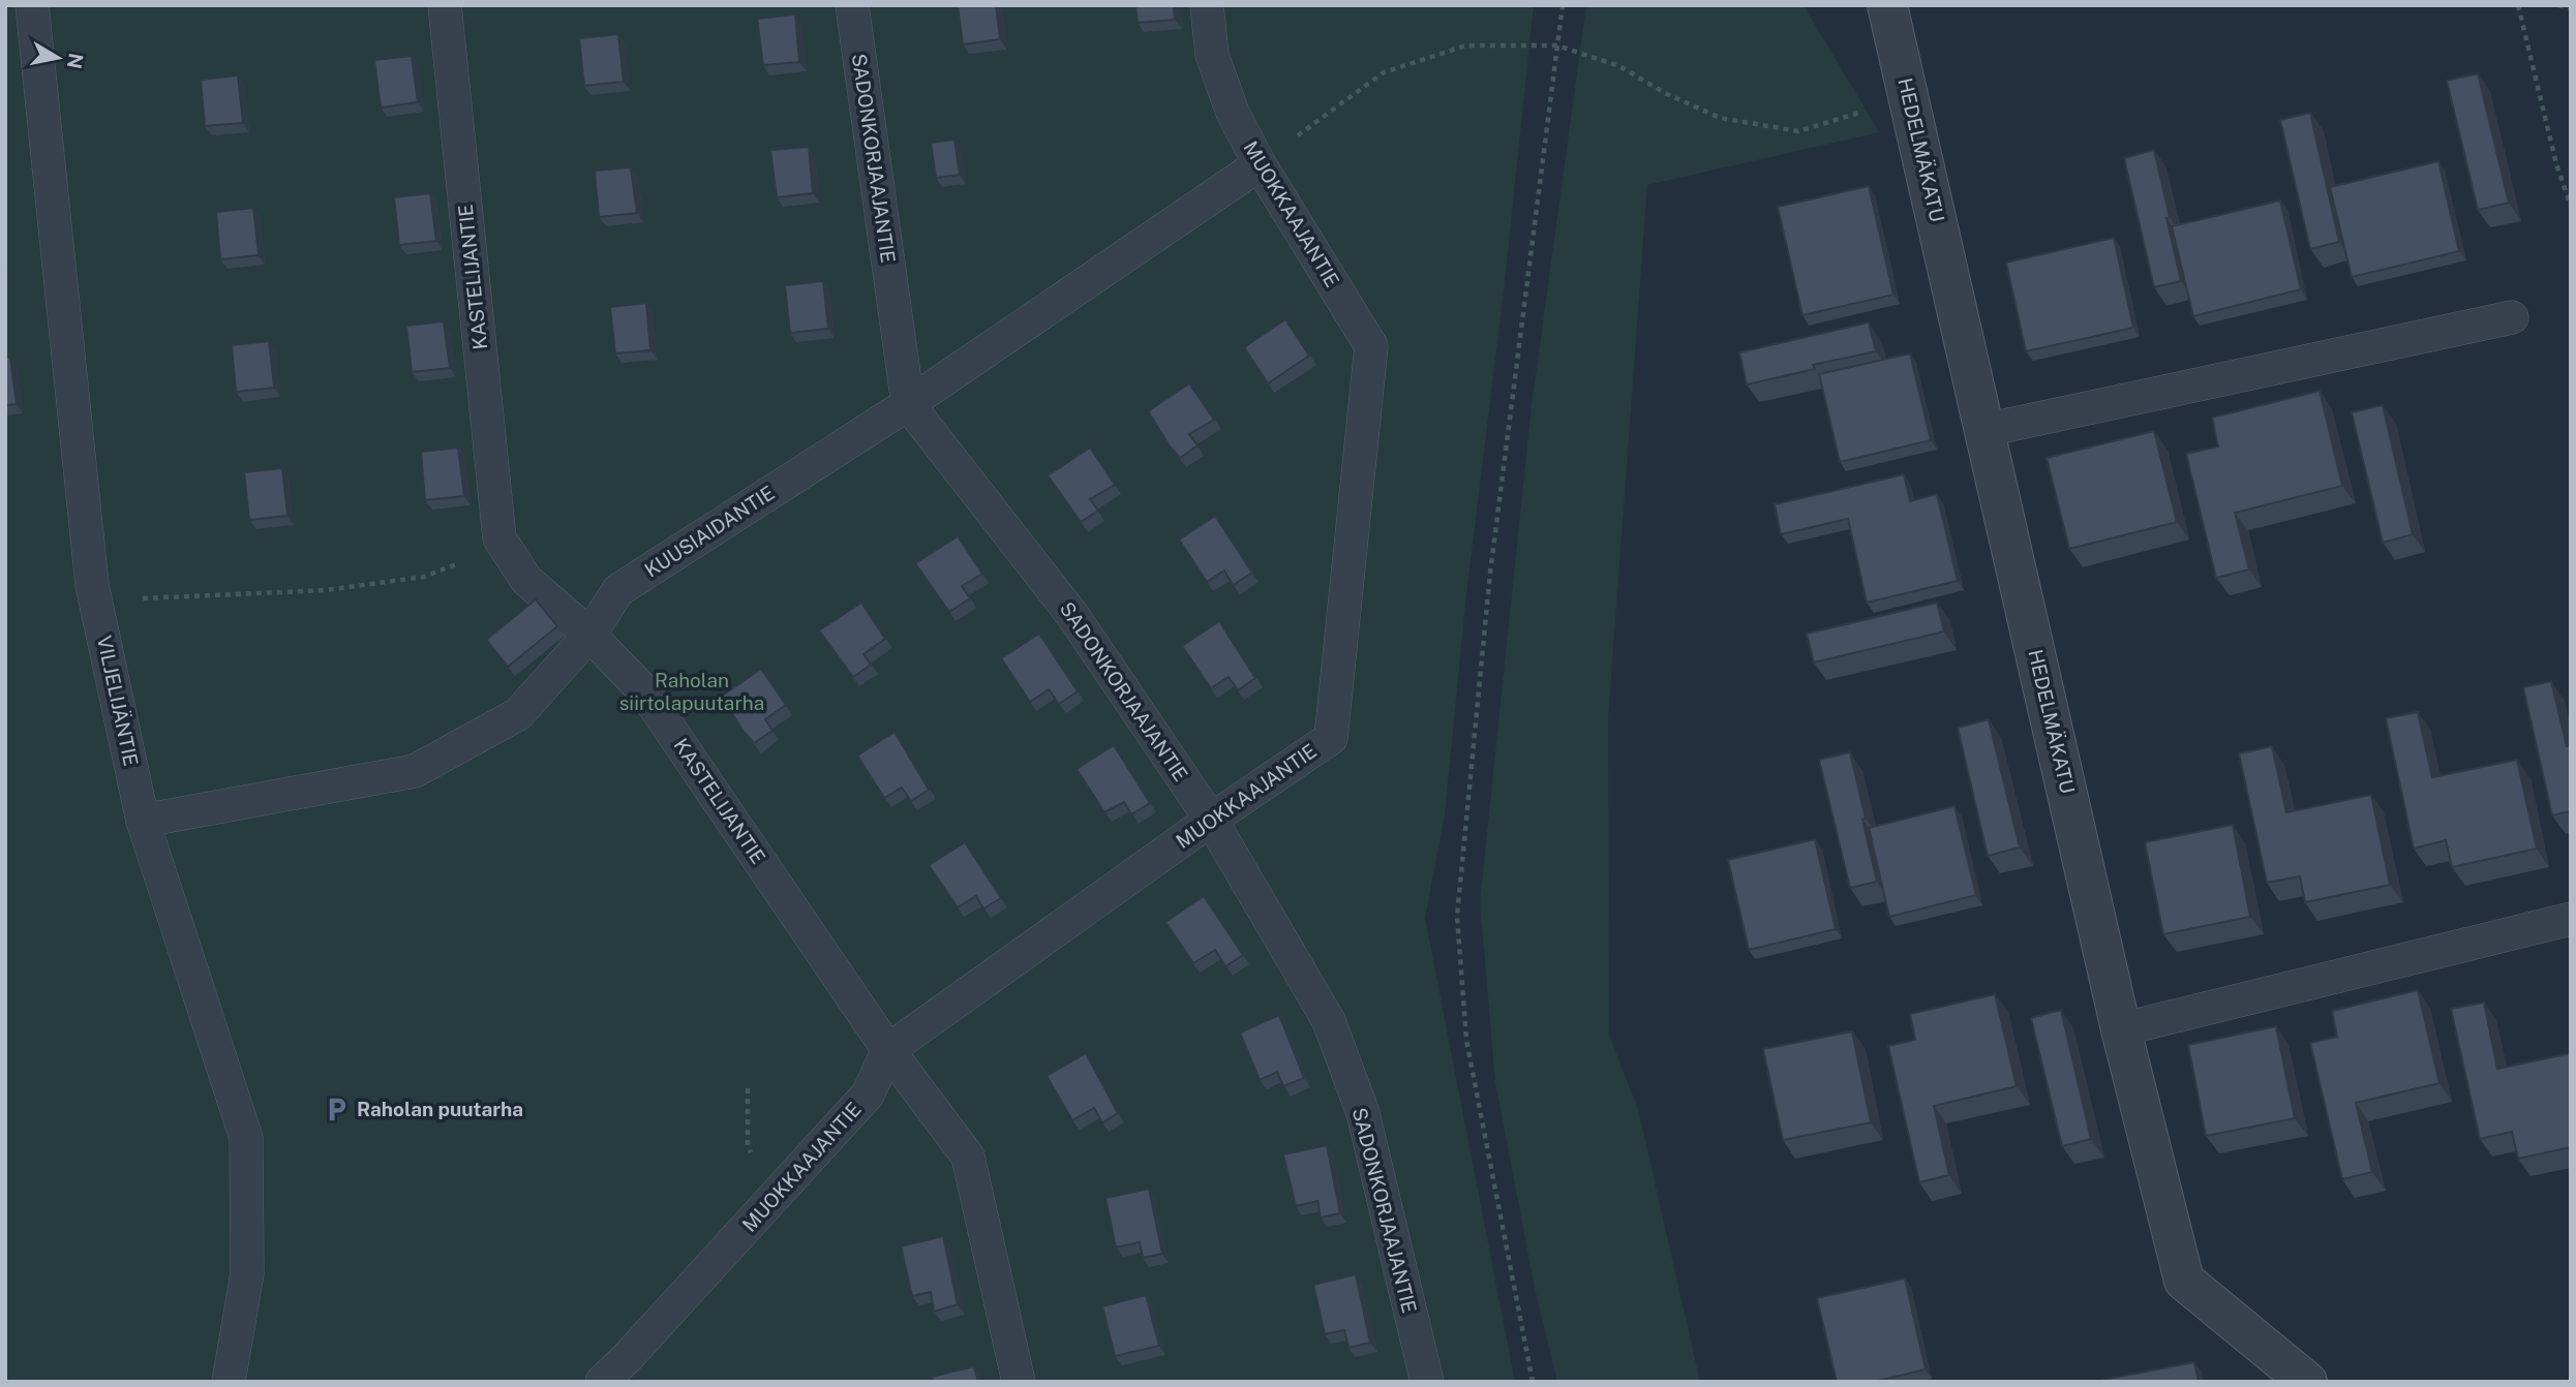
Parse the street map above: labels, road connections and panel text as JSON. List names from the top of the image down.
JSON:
{
  "streets": {
    "street": ["HEDELMÄKATU"],
    "lane": [
      "SADONKORJAAJANTIE",
      "MUOKKAAJANTIE",
      "KASTELIJANTIE",
      "KUUSIAIDANTIE",
      "VILJELIJÄNTIE"
    ]
  },
  "crossings": [
    ["SADONKORJAAJANTIE", "MUOKKAAJANTIE"],
    ["SADONKORJAAJANTIE", "KUUSIAIDANTIE"],
    ["MUOKKAAJANTIE", "KASTELIJANTIE"],
    ["MUOKKAAJANTIE", "KUUSIAIDANTIE"],
    ["KASTELIJANTIE", "KUUSIAIDANTIE"],
    ["KUUSIAIDANTIE", "VILJELIJÄNTIE"]
  ],
  "parks": ["Raholan siirtolapuutarha"],
  "places": {
    "parking": ["Raholan puutarha"]
  },
  "north": "right"
}
